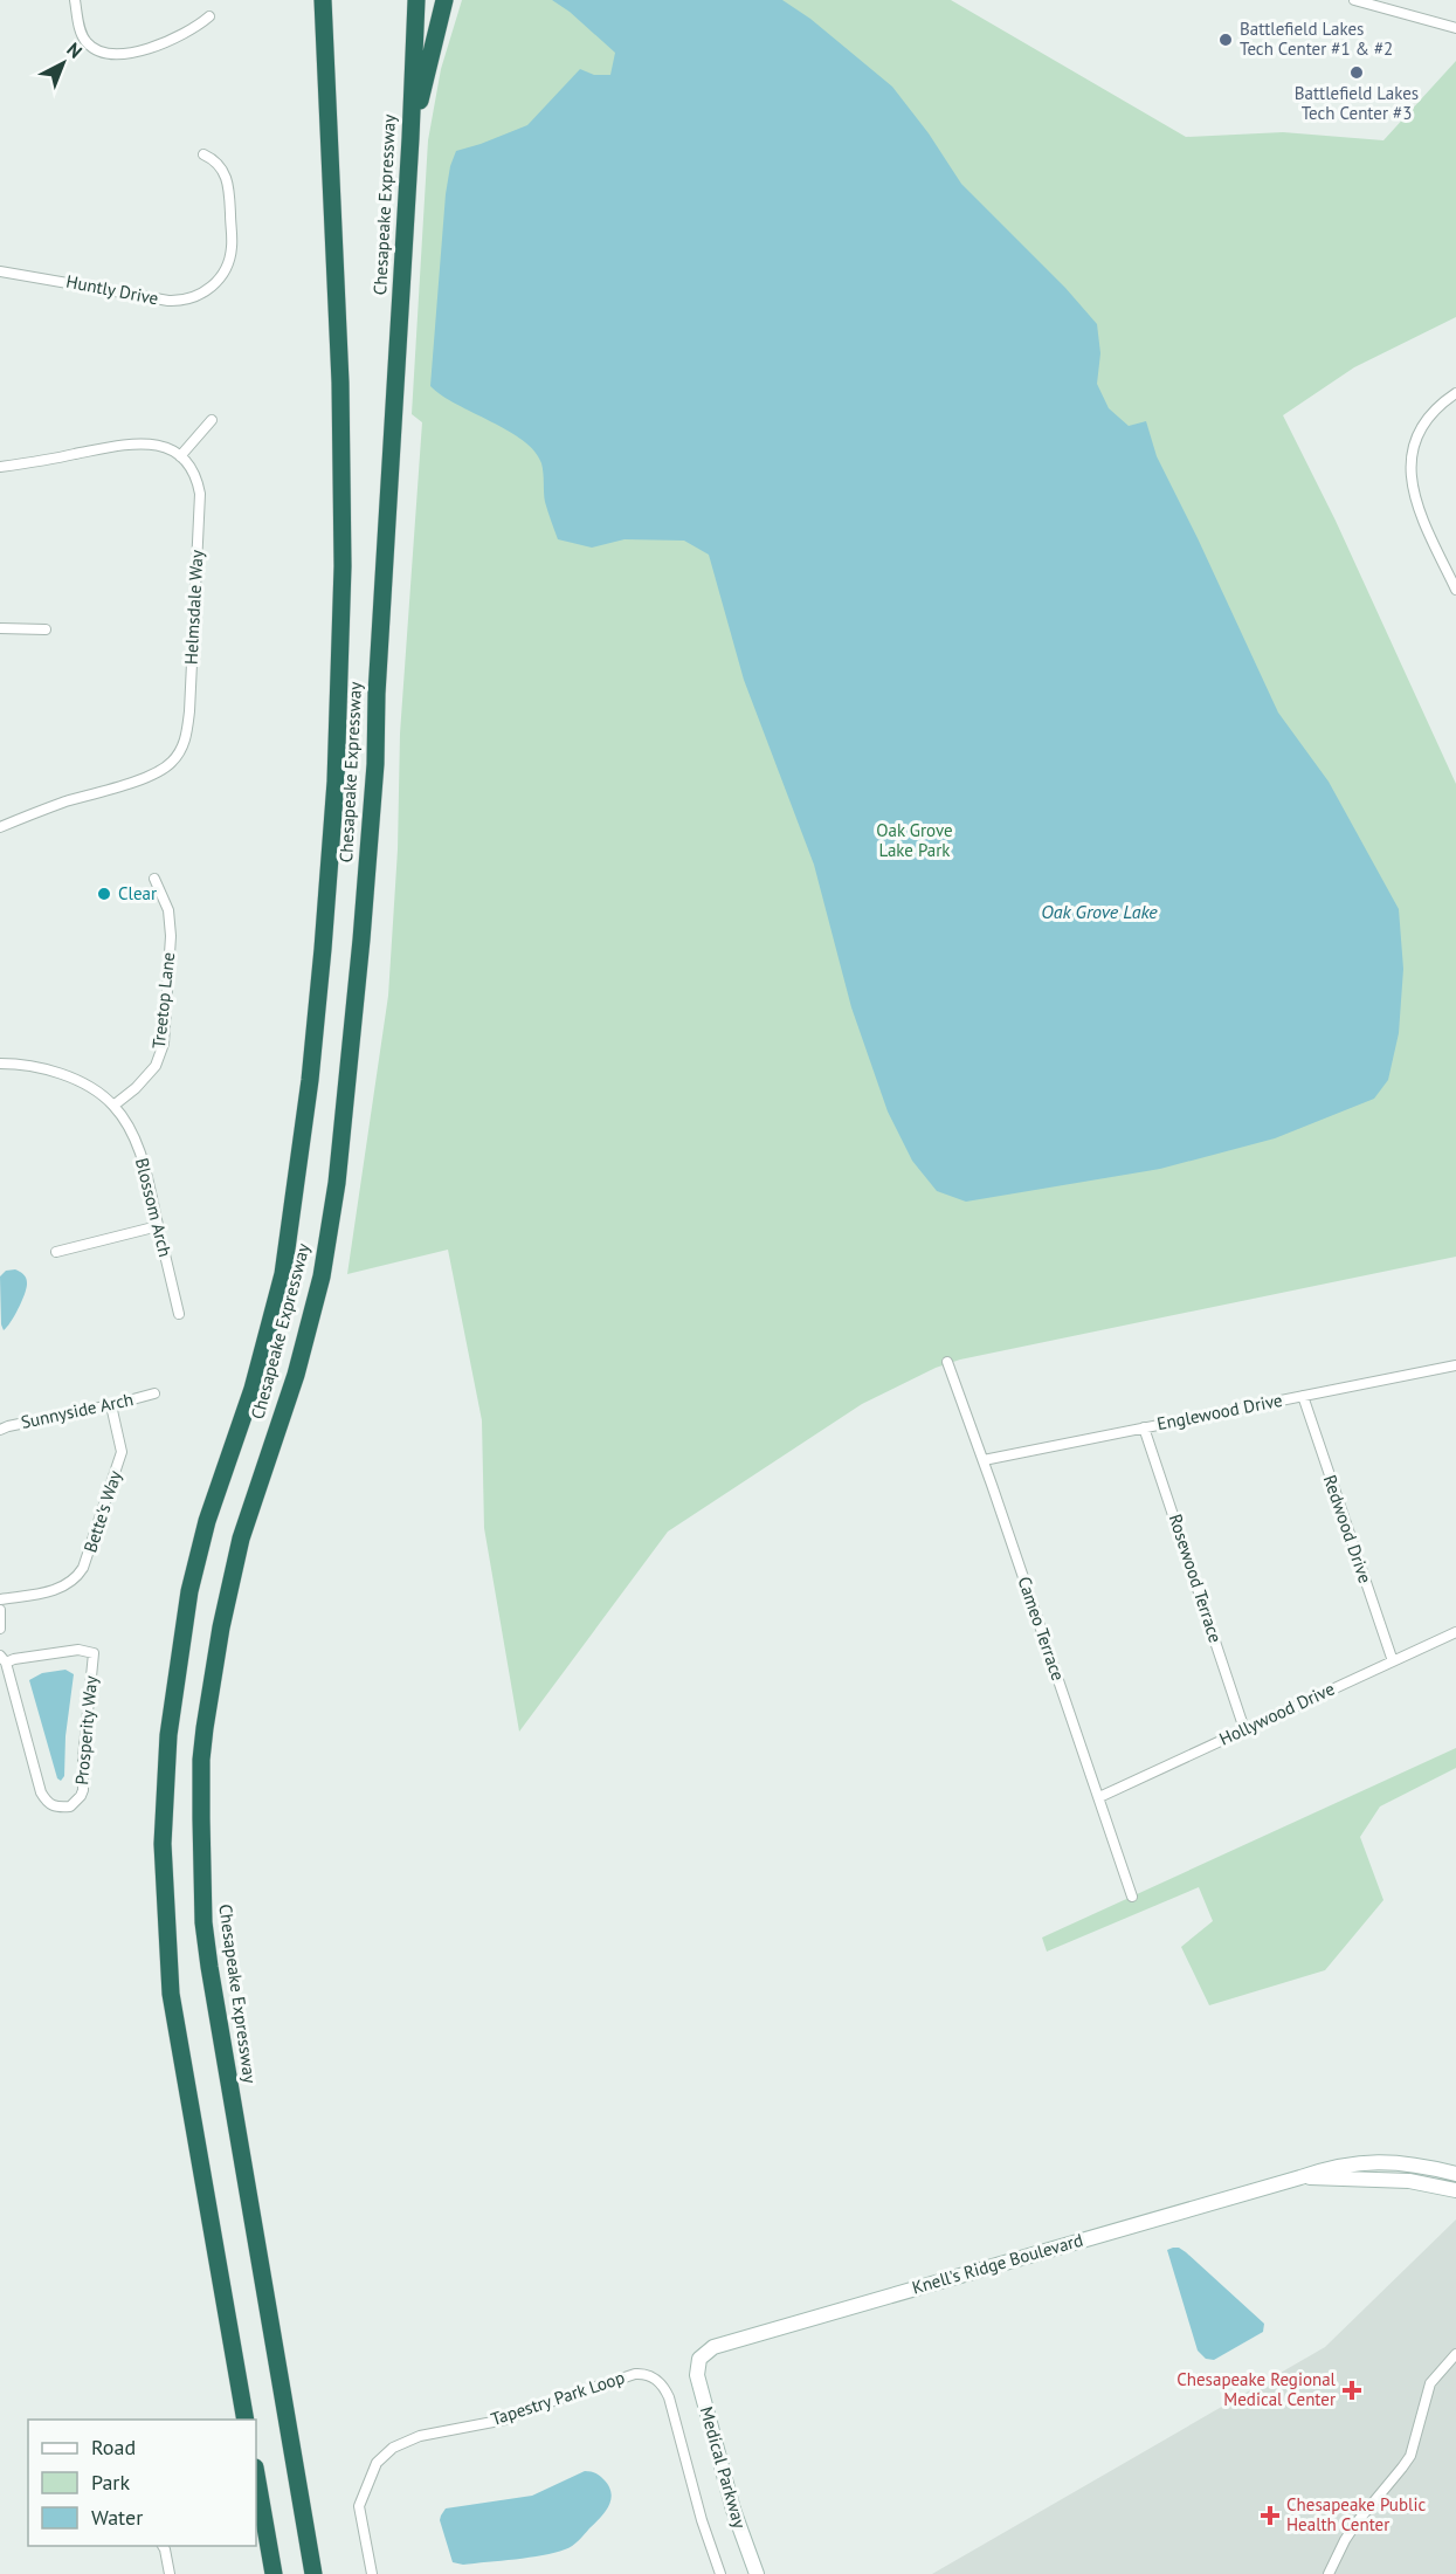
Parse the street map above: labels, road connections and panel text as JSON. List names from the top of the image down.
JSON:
{
  "streets": {
    "highway": ["Chesapeake Expressway"],
    "street": [
      "Huntly Drive",
      "Helmsdale Way",
      "Treetop Lane",
      "Blossom Arch",
      "Sunnyside Arch",
      "Englewood Drive",
      "Bette's Way",
      "Redwood Drive",
      "Rosewood Terrace",
      "Cameo Terrace",
      "Hollywood Drive",
      "Prosperity Way",
      "Knell's Ridge Boulevard",
      "Tapestry Park Loop",
      "Medical Parkway"
    ]
  },
  "crossings": [
    ["Treetop Lane", "Blossom Arch"],
    ["Sunnyside Arch", "Bette's Way"],
    ["Englewood Drive", "Redwood Drive"],
    ["Englewood Drive", "Rosewood Terrace"],
    ["Englewood Drive", "Cameo Terrace"],
    ["Redwood Drive", "Hollywood Drive"],
    ["Rosewood Terrace", "Hollywood Drive"],
    ["Cameo Terrace", "Hollywood Drive"],
    ["Knell's Ridge Boulevard", "Medical Parkway"]
  ],
  "water": ["Oak Grove Lake"],
  "parks": ["Oak Grove Lake Park"],
  "places": {
    "other": ["Battlefield Lakes Tech Center #1 & #2", "Battlefield Lakes Tech Center #3", "Clear"],
    "health": ["Chesapeake Regional Medical Center", "Chesapeake Public Health Center"]
  },
  "legend": ["Road", "Park", "Water"],
  "north": "top right"
}
